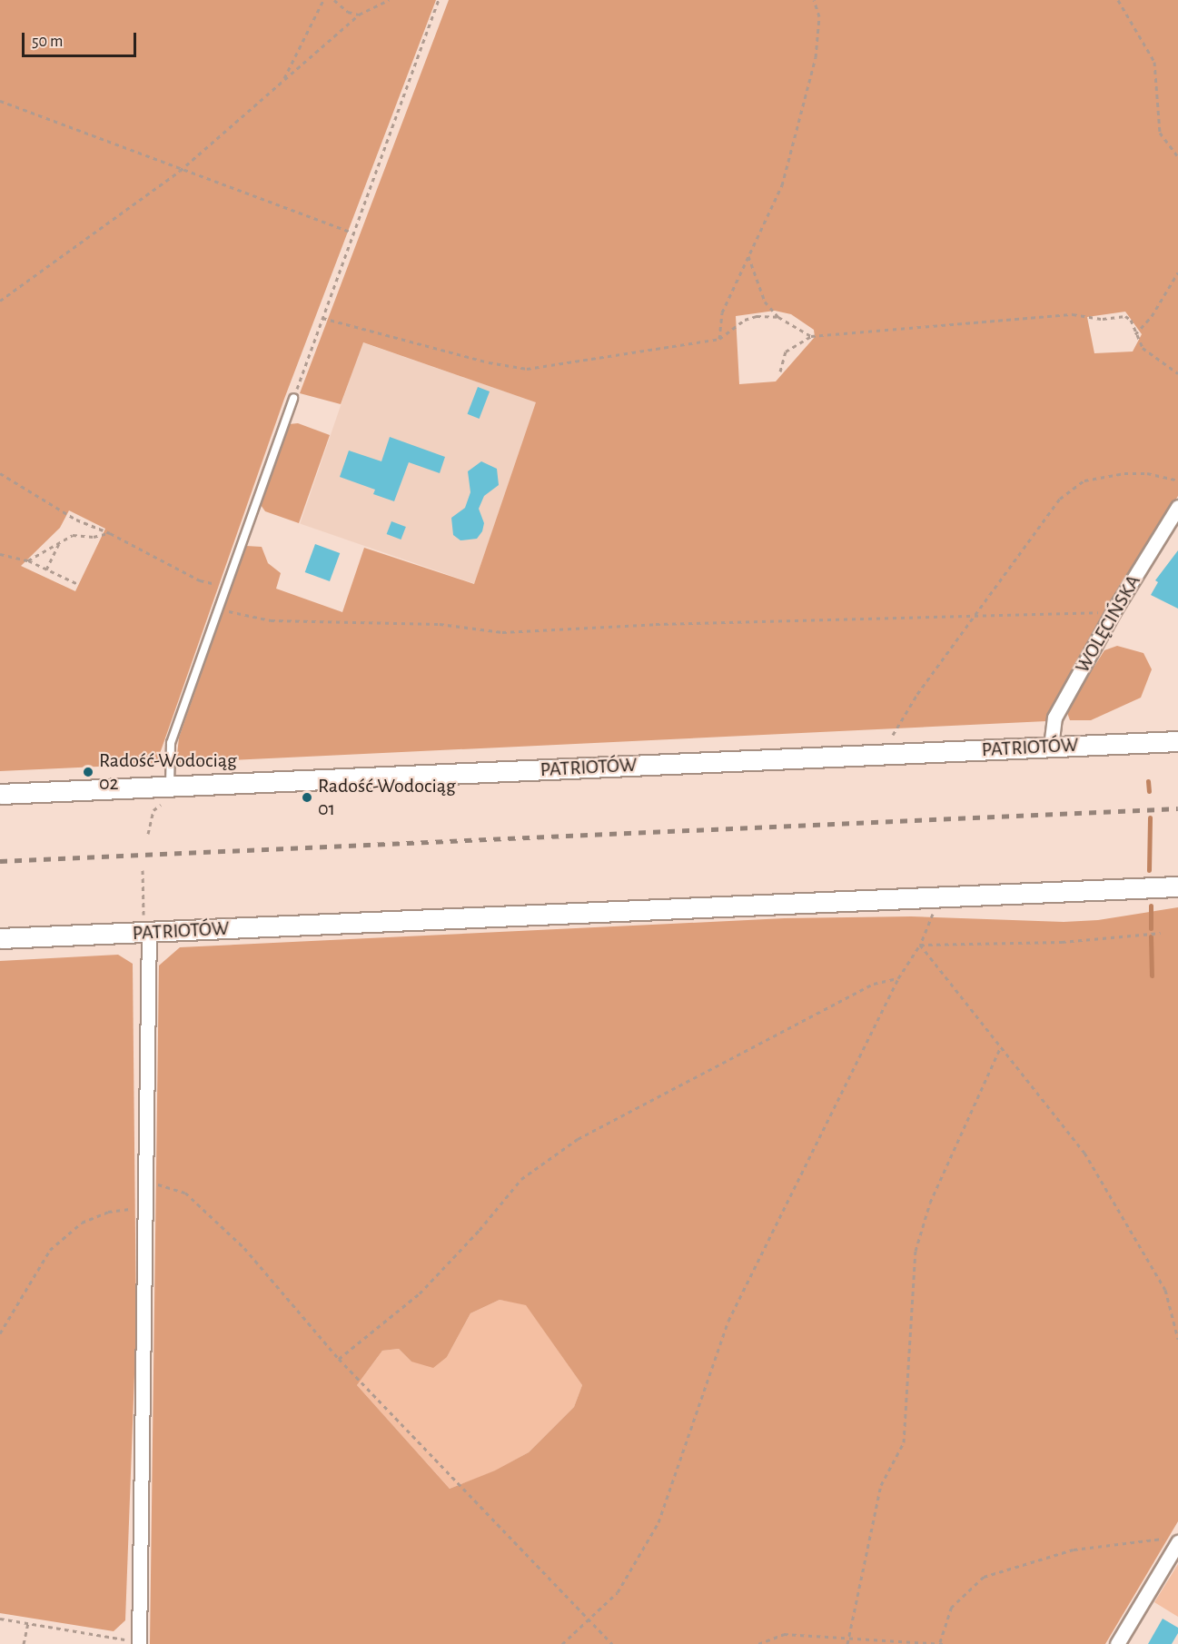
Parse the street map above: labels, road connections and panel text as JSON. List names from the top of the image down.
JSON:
{
  "streets": {
    "main road": ["PATRIOTÓW"],
    "street": ["WOLĘCIŃSKA"]
  },
  "crossings": [
    ["WOLĘCIŃSKA", "PATRIOTÓW"]
  ],
  "places": ["Radość-Wodociąg 02", "Radość-Wodociąg 01"],
  "scale_bar": "50 m"
}
